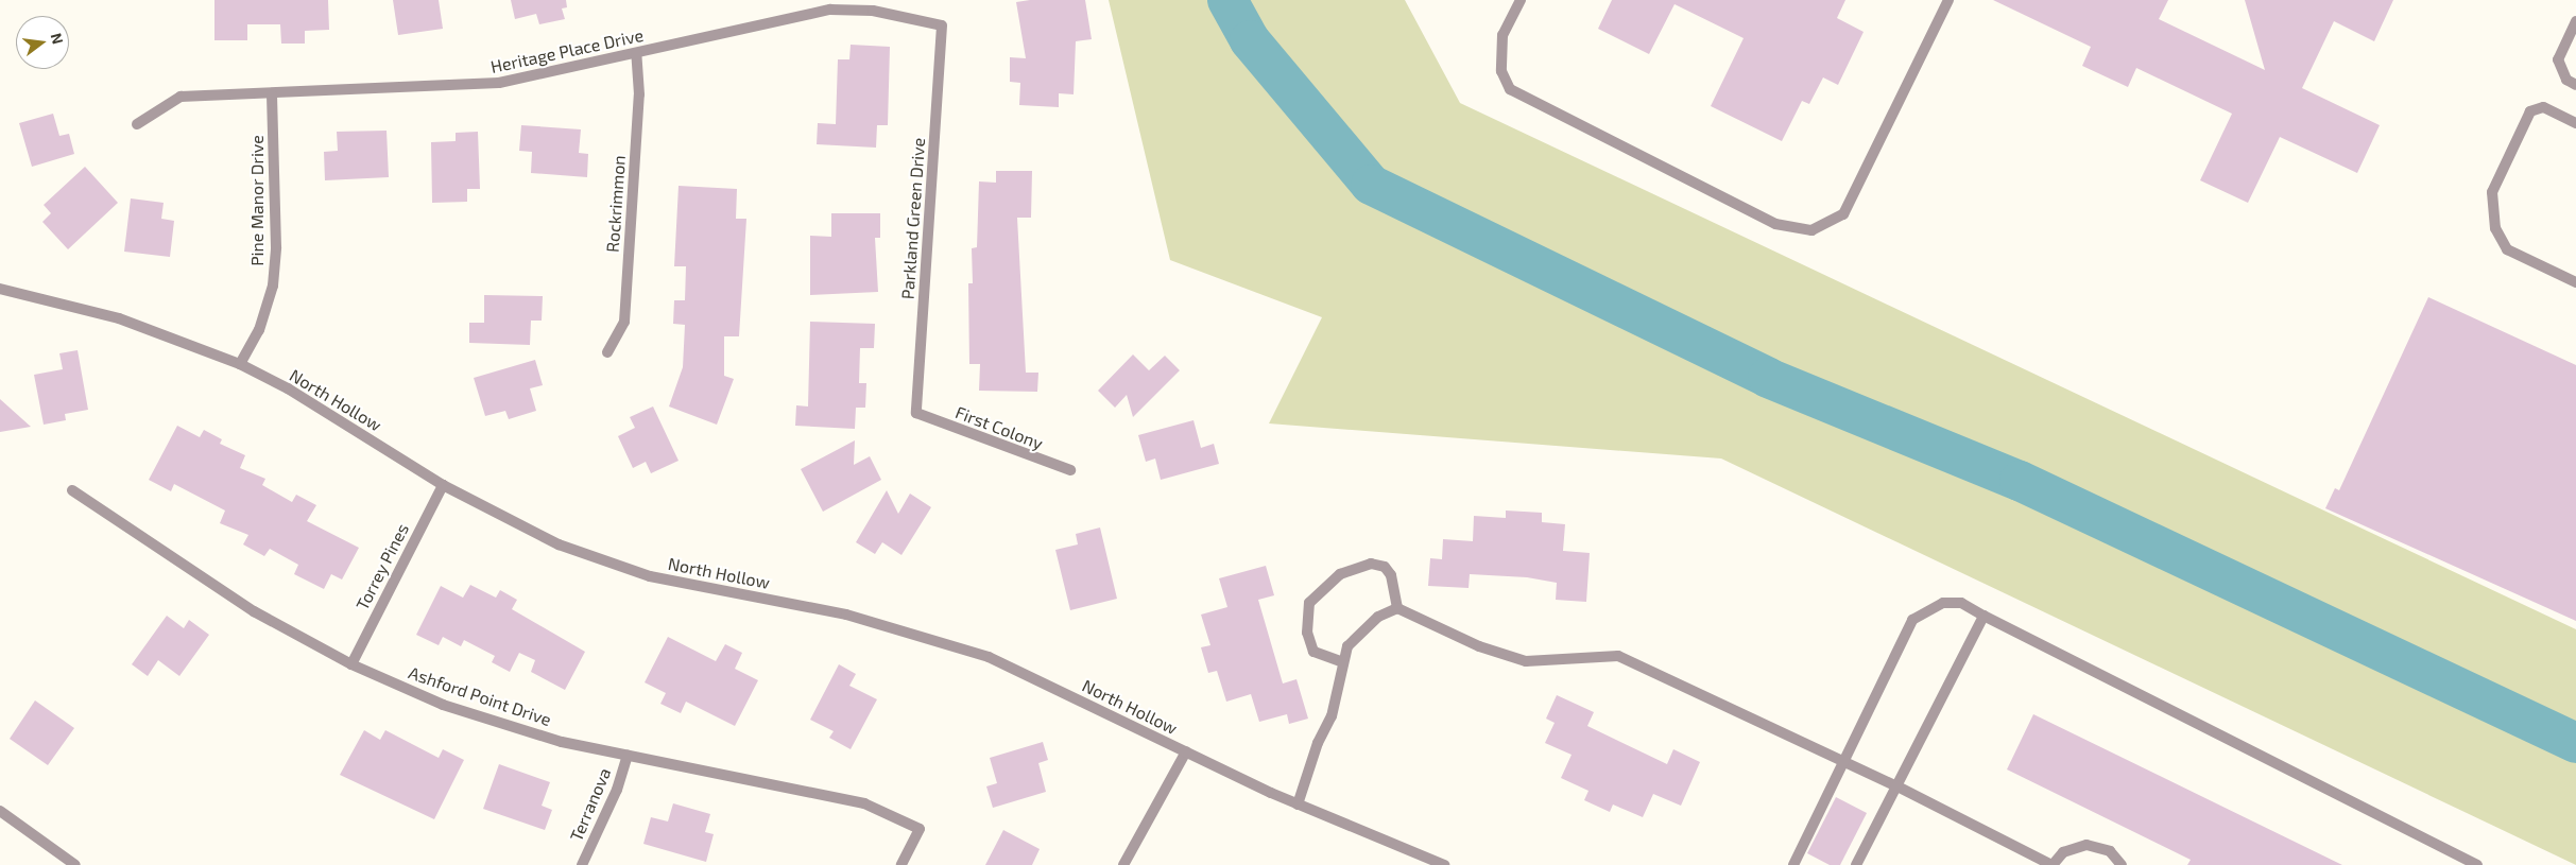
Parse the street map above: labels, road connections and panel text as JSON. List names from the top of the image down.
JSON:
{
  "streets": {
    "street": [
      "Heritage Place Drive",
      "Pine Manor Drive",
      "Rockrimmon",
      "Parkland Green Drive",
      "North Hollow",
      "First Colony",
      "Torrey Pines",
      "Ashford Point Drive",
      "Terranova"
    ]
  },
  "crossings": [
    ["Heritage Place Drive", "Pine Manor Drive"],
    ["Heritage Place Drive", "Rockrimmon"],
    ["Heritage Place Drive", "Parkland Green Drive"],
    ["Pine Manor Drive", "North Hollow"],
    ["Parkland Green Drive", "First Colony"],
    ["North Hollow", "Torrey Pines"],
    ["Torrey Pines", "Ashford Point Drive"],
    ["Ashford Point Drive", "Terranova"]
  ],
  "north": "right"
}
